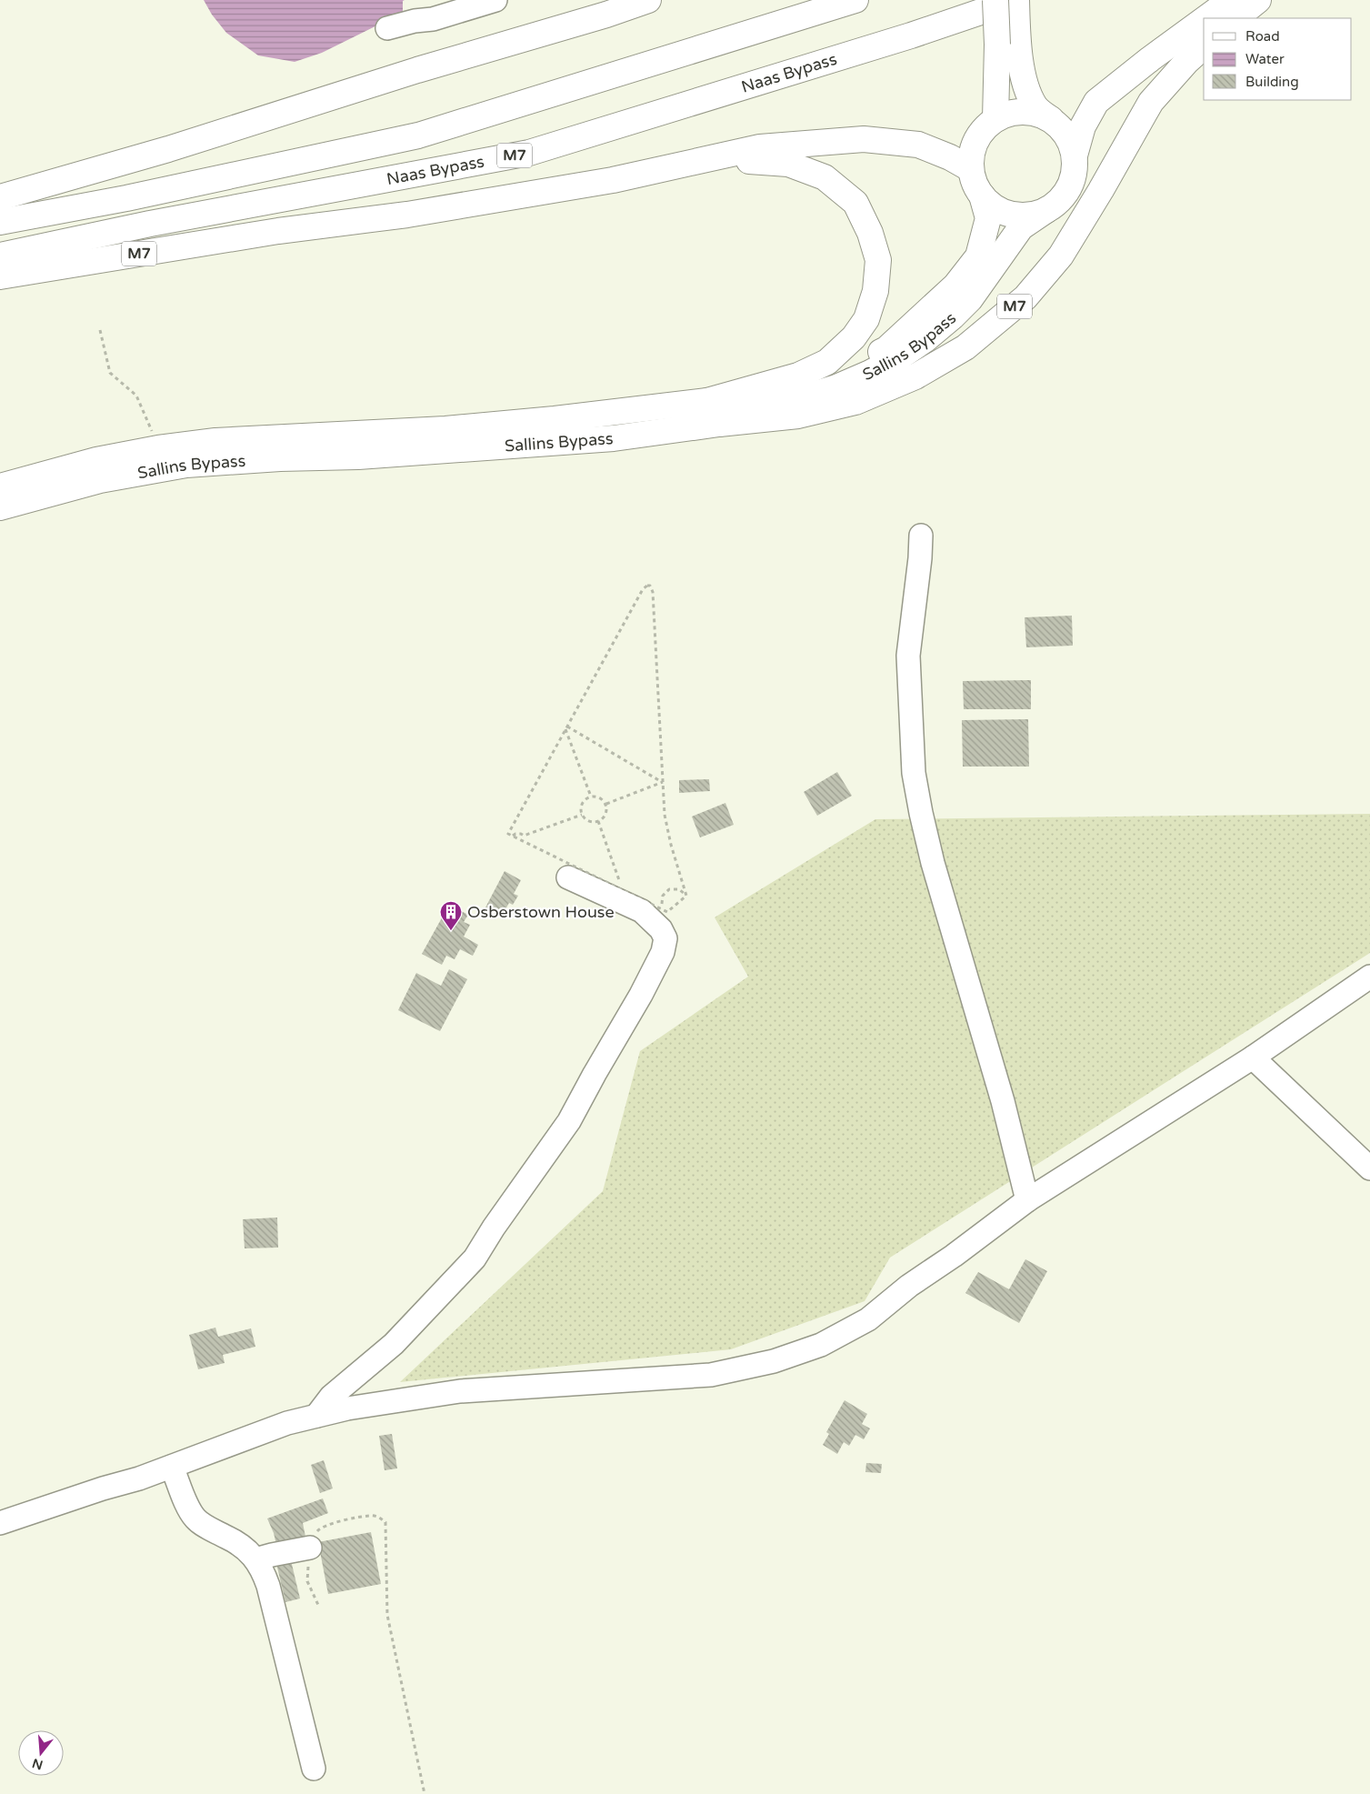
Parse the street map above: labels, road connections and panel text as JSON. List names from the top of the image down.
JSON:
{
  "streets": {
    "main road": ["Naas Bypass", "M7", "Sallins Bypass"]
  },
  "crossings": [
    ["M7", "Sallins Bypass"]
  ],
  "places": {
    "building": ["Osberstown House"]
  },
  "legend": ["Road", "Water", "Building"],
  "north": "bottom"
}
